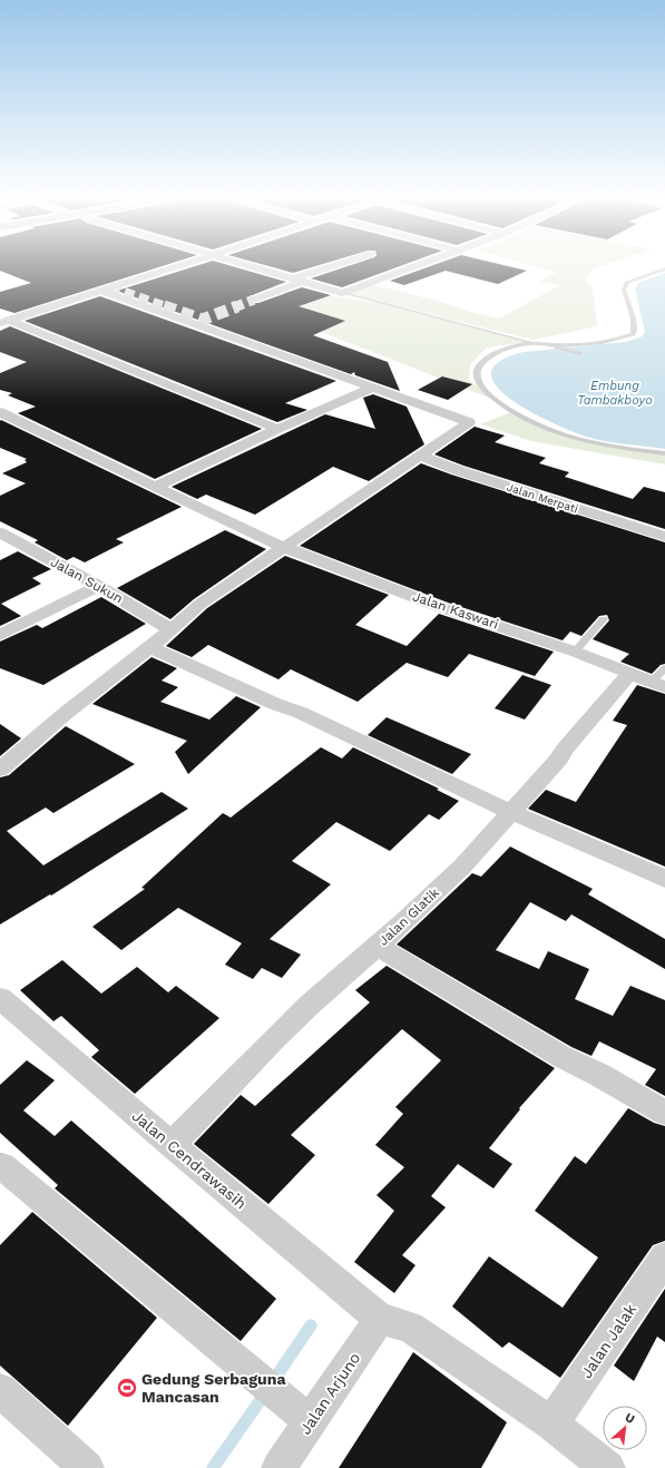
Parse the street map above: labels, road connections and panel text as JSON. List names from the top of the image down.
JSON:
{
  "streets": {
    "street": [
      "Jalan Merpati",
      "Jalan Sukun",
      "Jalan Kaswari",
      "Jalan Glatik",
      "Jalan Cendrawasih",
      "Jalan Jalak",
      "Jalan Arjuno"
    ]
  },
  "crossings": [
    ["Jalan Kaswari", "Jalan Glatik"],
    ["Jalan Glatik", "Jalan Cendrawasih"],
    ["Jalan Cendrawasih", "Jalan Arjuno"]
  ],
  "water": ["Embung Tambakboyo"],
  "places": {
    "sports": ["Gedung Serbaguna Mancasan"]
  },
  "north": "top right"
}
